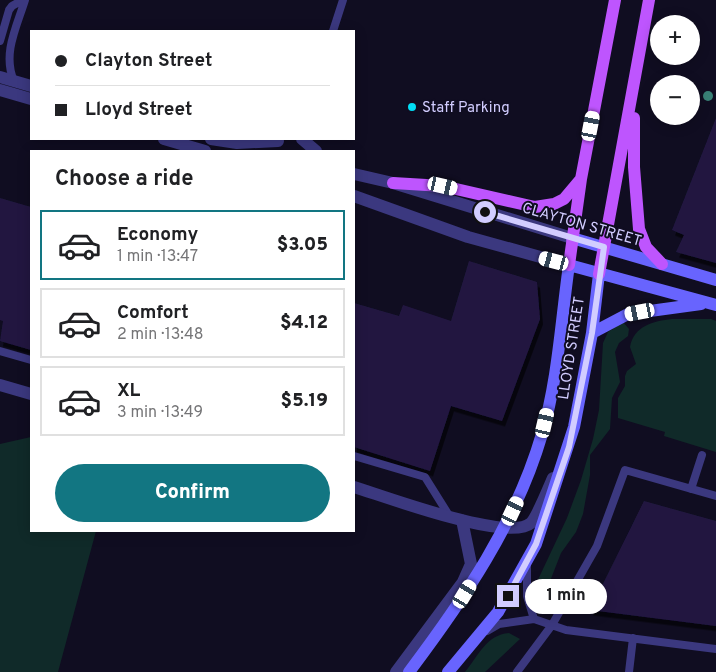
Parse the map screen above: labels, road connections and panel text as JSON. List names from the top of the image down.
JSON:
{
  "streets": {
    "main road": ["CLAYTON STREET", "LLOYD STREET"]
  },
  "crossings": [
    ["CLAYTON STREET", "LLOYD STREET"]
  ],
  "places": ["Staff Parking"],
  "page": {
    "map_buttons": ["+", "−"],
    "banner": ["Clayton Street", "Lloyd Street"],
    "heading": "Choose a ride",
    "list": [
      {
        "name": "Economy",
        "note": "1 min · 13:47",
        "value": "$3.05"
      },
      {
        "name": "Comfort",
        "note": "2 min · 13:48",
        "value": "$4.12"
      },
      {
        "name": "XL",
        "note": "3 min · 13:49",
        "value": "$5.19"
      }
    ],
    "buttons": "Confirm",
    "bubble": "1 min"
  }
}
